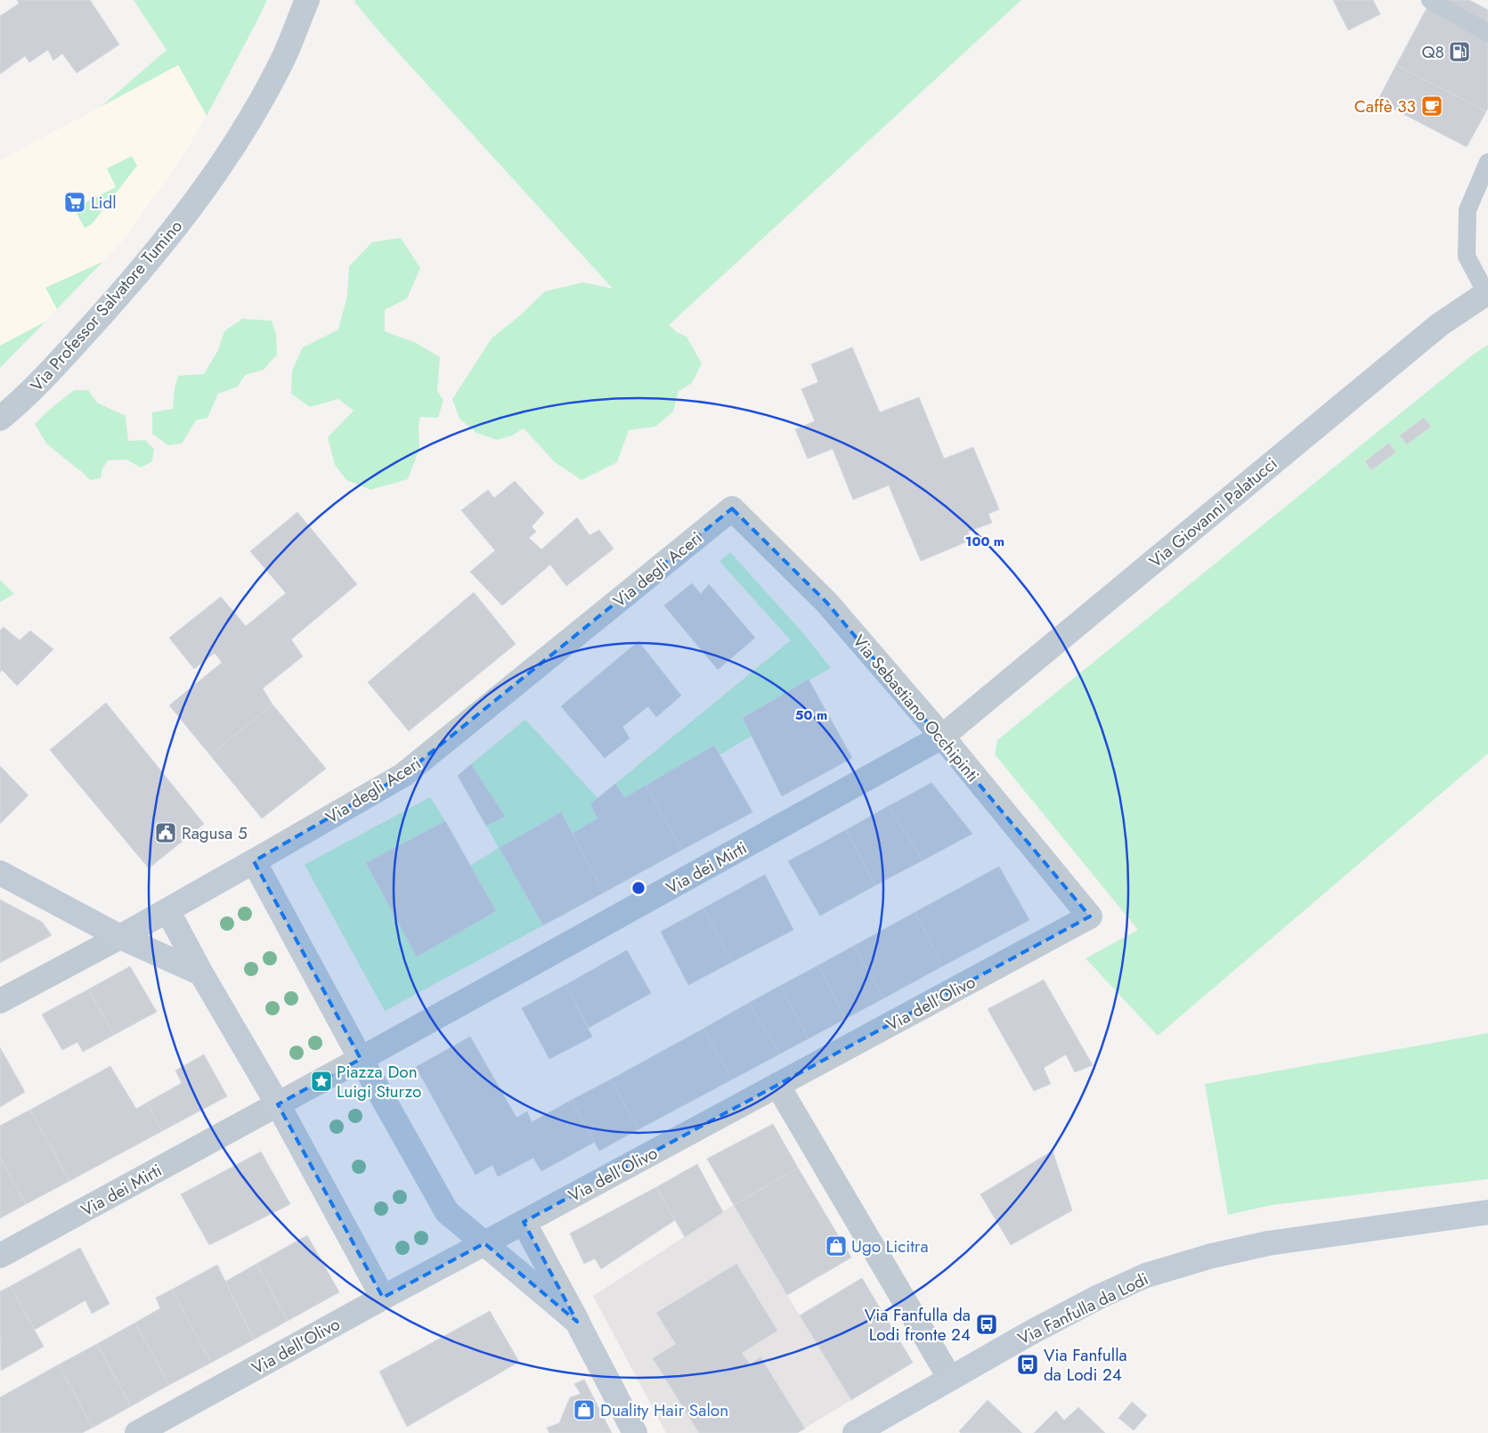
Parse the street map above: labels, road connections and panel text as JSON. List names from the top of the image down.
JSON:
{
  "streets": {
    "street": [
      "Via Professor Salvatore Tumino",
      "Via Giovanni Palatucci",
      "Via degli Aceri",
      "Via Sebastiano Occhipinti",
      "Via dei Mirti",
      "Via dell'Olivo",
      "Via Fanfulla da Lodi"
    ]
  },
  "crossings": [
    ["Via Giovanni Palatucci", "Via Sebastiano Occhipinti"],
    ["Via Giovanni Palatucci", "Via dei Mirti"],
    ["Via degli Aceri", "Via Sebastiano Occhipinti"],
    ["Via Sebastiano Occhipinti", "Via dei Mirti"],
    ["Via Sebastiano Occhipinti", "Via dell'Olivo"]
  ],
  "places": {
    "fuel station": ["Q8"],
    "cafe": ["Caffè 33"],
    "supermarket": ["Lidl"],
    "public building": ["Ragusa 5"],
    "place": ["Piazza Don Luigi Sturzo"],
    "shop": ["Ugo Licitra", "Duality Hair Salon"],
    "bus stop": ["Via Fanfulla da Lodi fronte 24", "Via Fanfulla da Lodi 24"]
  },
  "rings": ["100 m", "50 m"]
}
